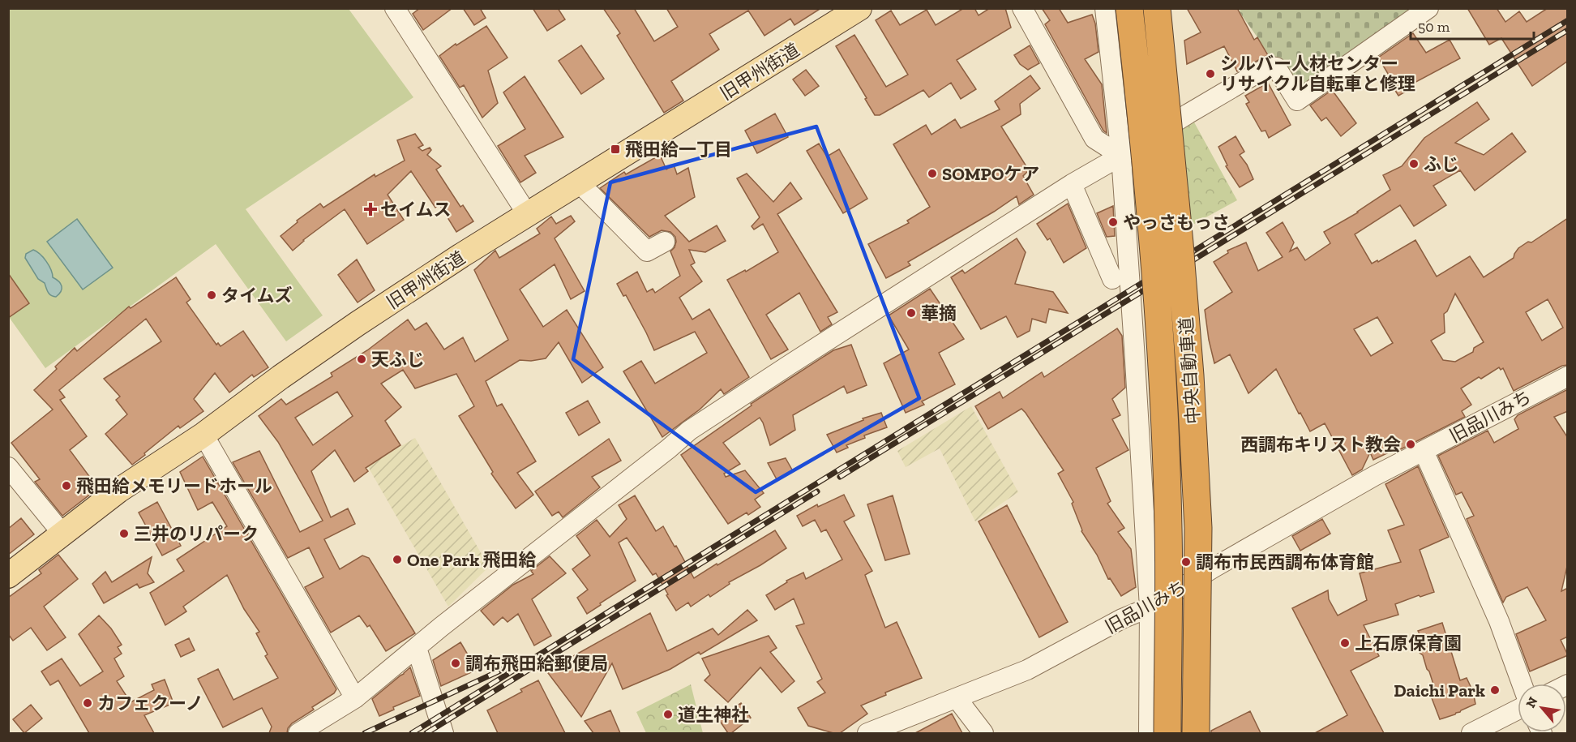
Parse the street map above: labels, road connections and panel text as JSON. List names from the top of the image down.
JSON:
{
  "streets": {
    "highway": ["中央自動車道"],
    "main road": ["旧甲州街道"],
    "street": ["旧品川みち"]
  },
  "places": {
    "other": [
      "シルバー人材センター リサイクル自転車と修理",
      "ふじ",
      "SOMPOケア",
      "やっさもっさ",
      "タイムズ",
      "華摘",
      "天ふじ",
      "西調布キリスト教会",
      "飛田給メモリードホール",
      "三井のリパーク",
      "One Park 飛田給",
      "調布市民西調布体育館",
      "上石原保育園",
      "調布飛田給郵便局",
      "Daichi Park",
      "カフェクーノ",
      "道生神社"
    ],
    "transit": ["飛田給一丁目"],
    "health": ["セイムス"]
  },
  "scale_bar": "50 m",
  "north": "top left"
}
